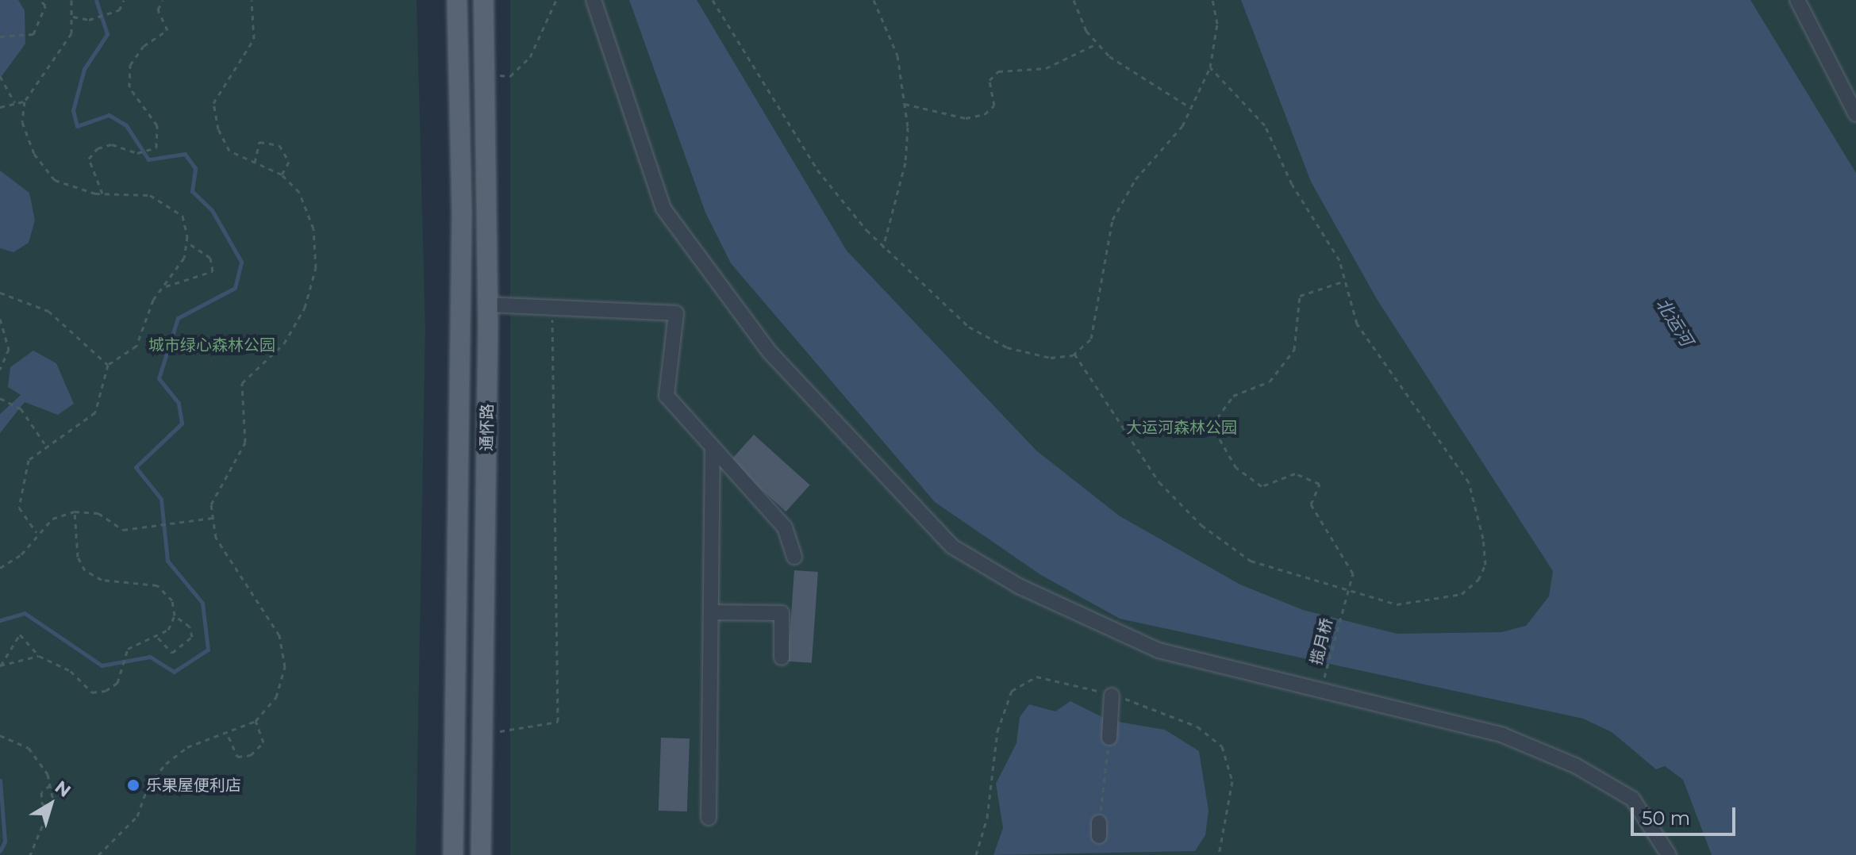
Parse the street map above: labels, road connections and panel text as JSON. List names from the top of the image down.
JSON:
{
  "streets": {
    "main road": ["通怀路"],
    "path": ["揽月桥"]
  },
  "water": ["北运河"],
  "parks": ["城市绿心森林公园", "大运河森林公园"],
  "places": ["乐果屋便利店"],
  "scale_bar": "50 m",
  "north": "top right"
}
